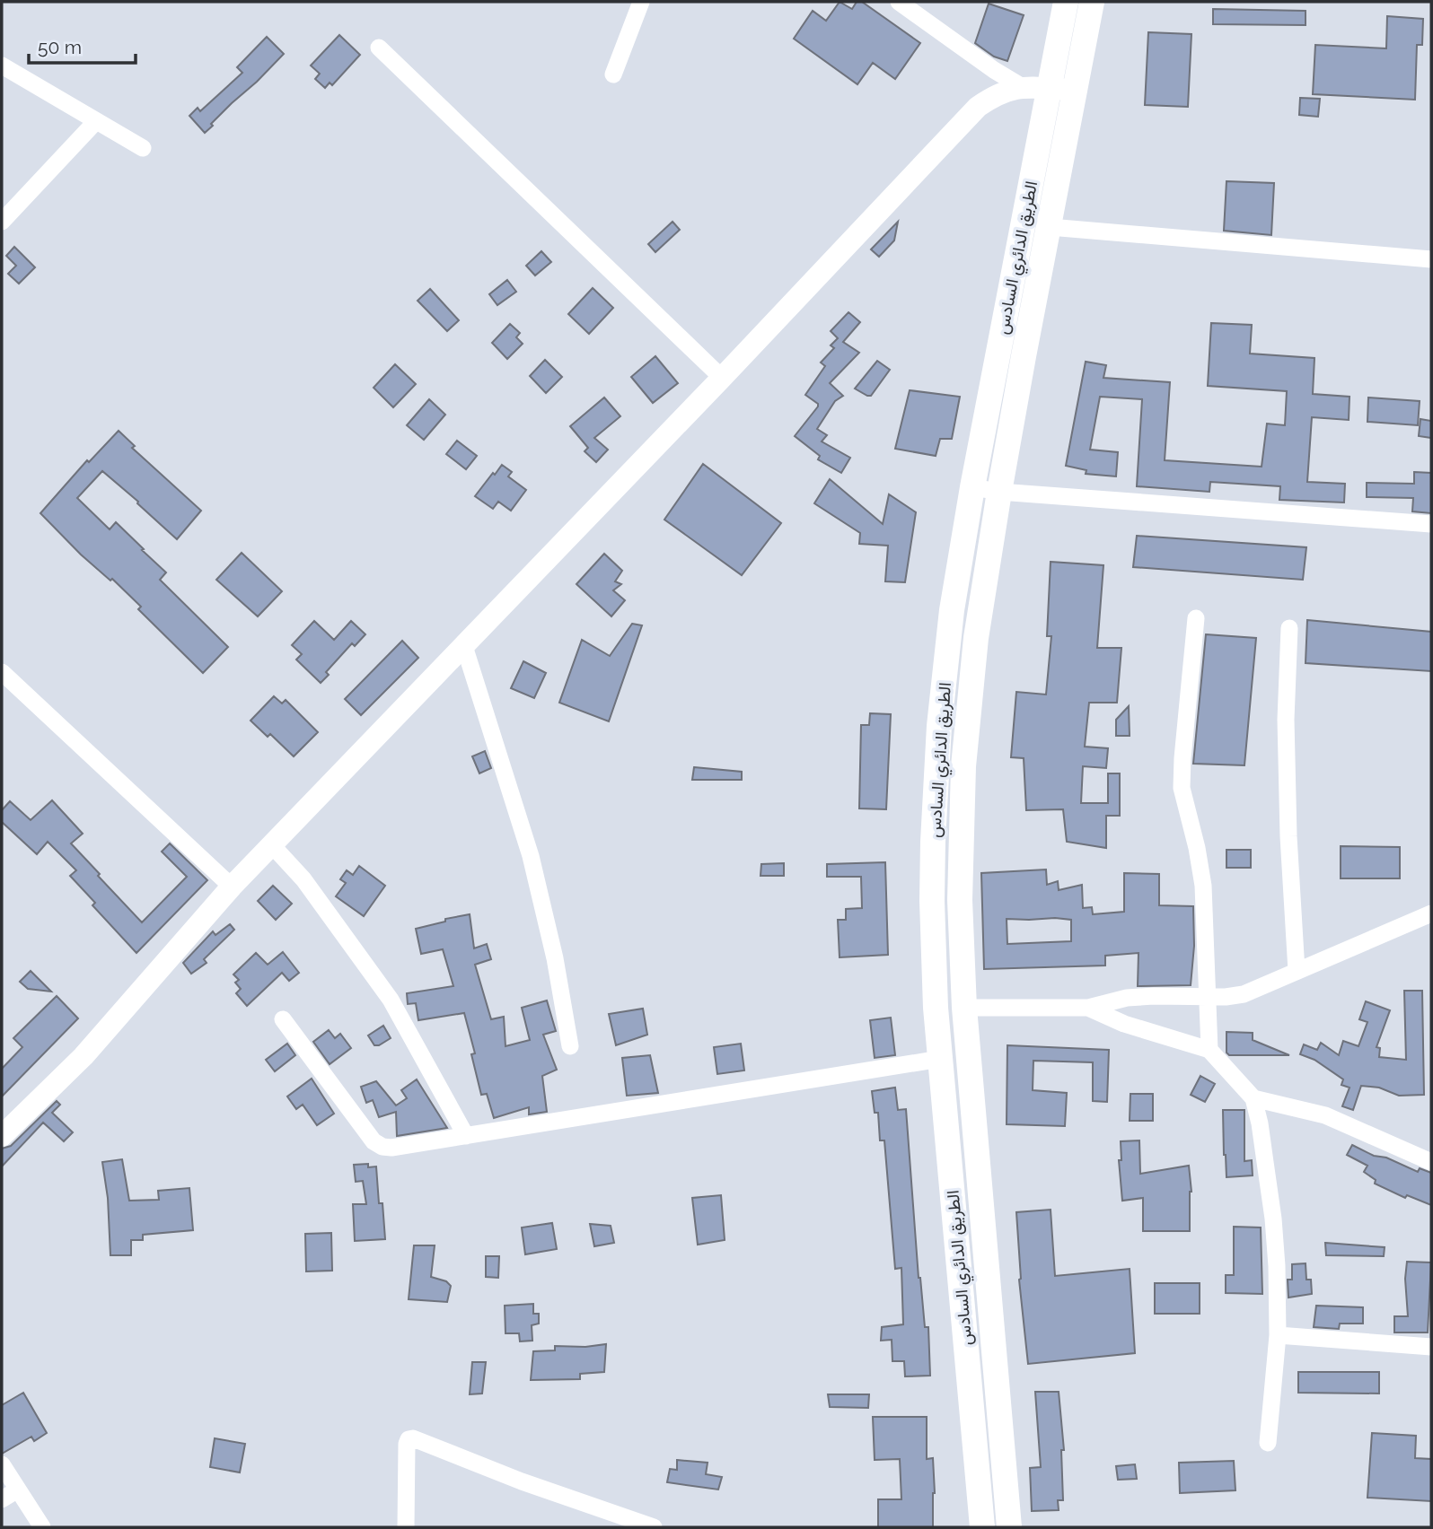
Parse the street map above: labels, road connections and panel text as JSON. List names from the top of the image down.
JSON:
{
  "streets": {
    "highway": ["الطريق الدائري السادس"]
  },
  "scale_bar": "50 m"
}
